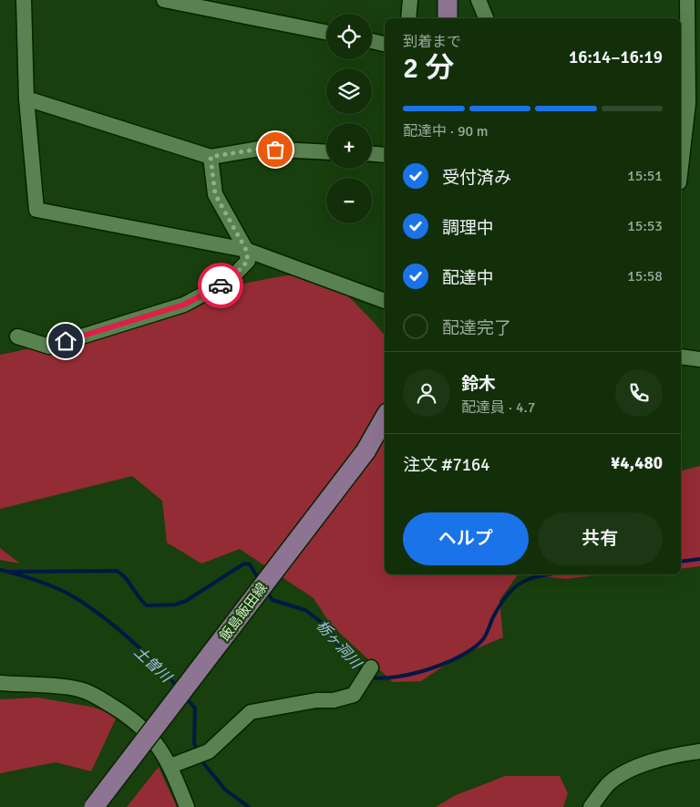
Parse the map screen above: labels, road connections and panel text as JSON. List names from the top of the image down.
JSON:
{
  "streets": {
    "main road": ["飯島飯田線"]
  },
  "water": ["栃ヶ洞川", "土曽川"],
  "page": {
    "map_buttons": ["+", "−"],
    "heading": ["2 分", "到着まで", "16:14–16:19"],
    "panel": [
      "鈴木",
      "配達員 · 4.7",
      "注文 #7164",
      "¥4,480"
    ],
    "bar": "配達中 · 90 m",
    "list": [
      ["受付済み", "15:51"],
      ["調理中", "15:53"],
      ["配達中", "15:58"],
      "配達完了"
    ],
    "buttons": ["ヘルプ", "共有"]
  }
}
